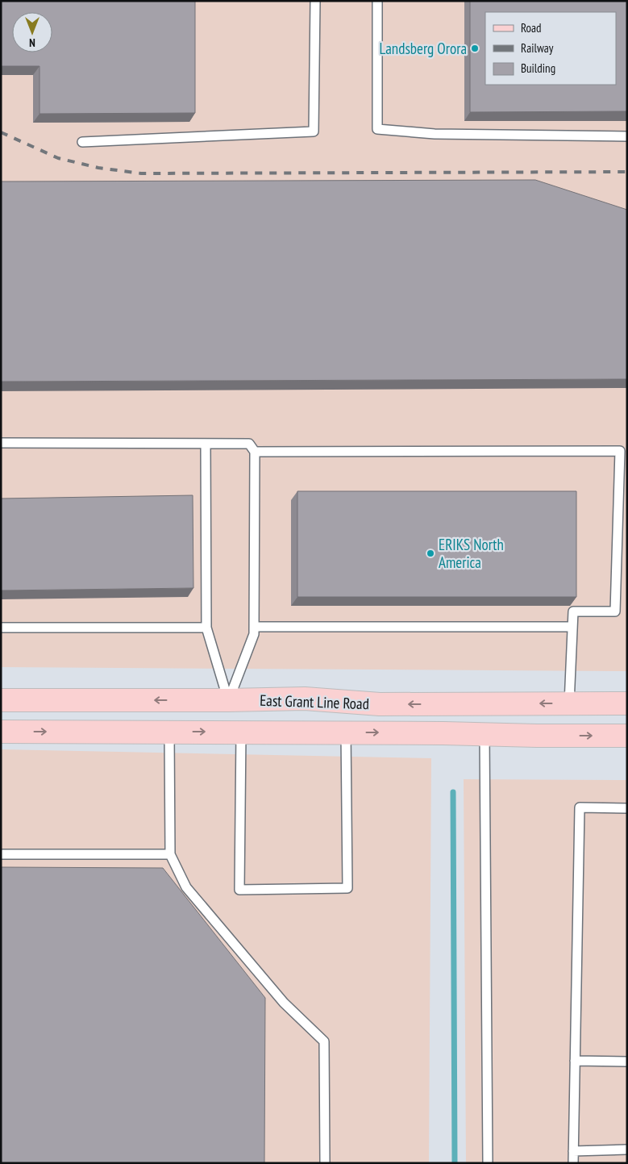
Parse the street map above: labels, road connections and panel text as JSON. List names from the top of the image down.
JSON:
{
  "streets": {
    "main road": ["East Grant Line Road"]
  },
  "places": ["Landsberg Orora", "ERIKS North America"],
  "legend": ["Road", "Railway", "Building"],
  "north": "bottom"
}
